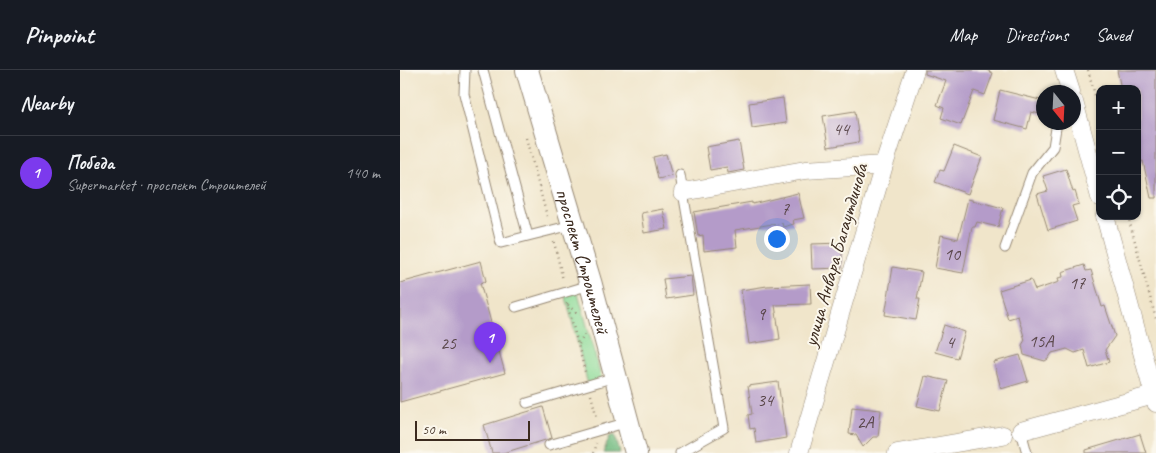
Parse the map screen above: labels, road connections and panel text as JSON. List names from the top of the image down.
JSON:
{
  "streets": {
    "street": ["улица Анвара Багаутдинова", "проспект Строителей"]
  },
  "house_numbers": [
    "44",
    "7",
    "10",
    "17",
    "9",
    "15А",
    "4",
    "25",
    "34",
    "2А"
  ],
  "scale_bar": "50 m",
  "north": "bottom",
  "page": {
    "header": "Pinpoint",
    "nav": ["Map", "Directions", "Saved"],
    "heading": "Nearby",
    "map_buttons": ["+", "−"],
    "list": [
      {
        "mark": "1",
        "name": "Победа",
        "note": "Supermarket · проспект Строителей",
        "value": "140 m"
      }
    ],
    "pins": "1",
    "scale": "50 m"
  }
}
